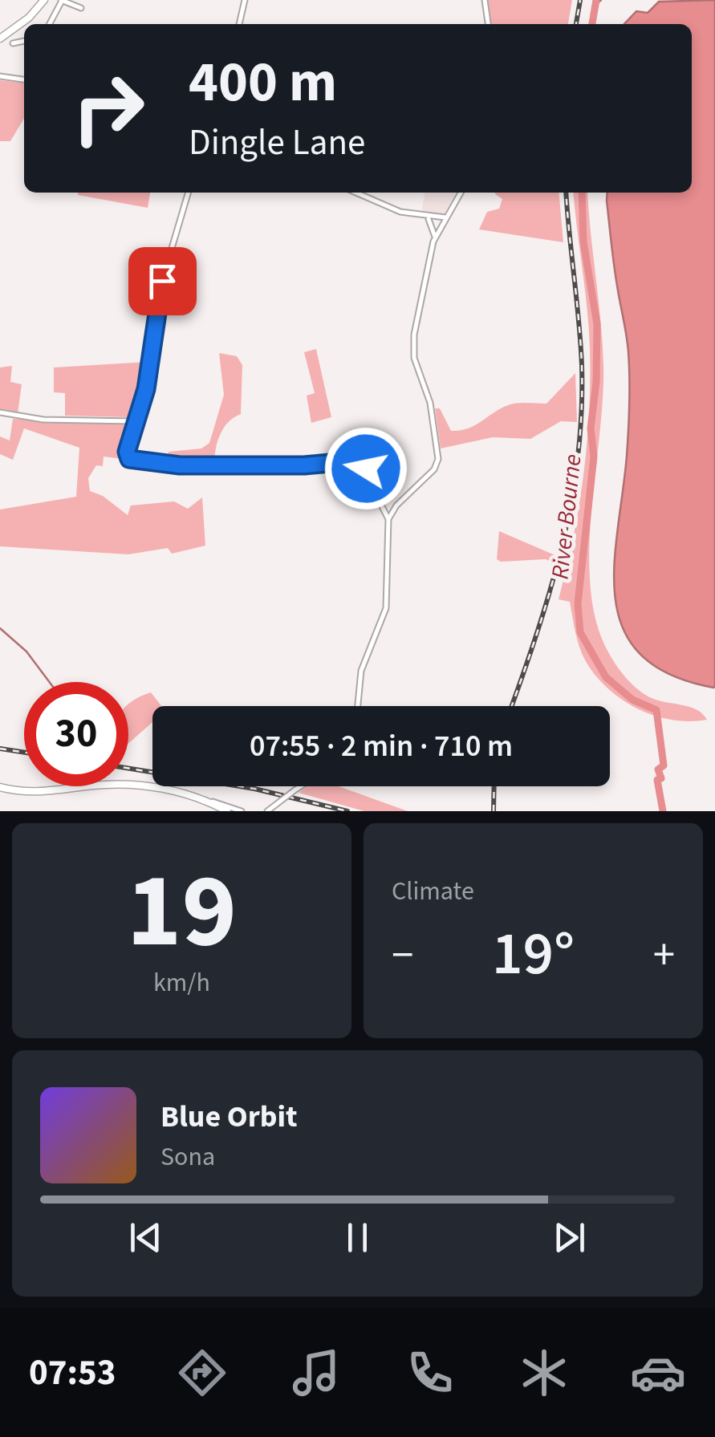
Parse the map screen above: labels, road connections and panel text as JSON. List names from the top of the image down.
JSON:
{
  "water": ["River Bourne"],
  "page": {
    "turn": ["400 m", "Dingle Lane"],
    "limit": "30",
    "trip": "07:55 · 2 min · 710 m",
    "tile": [
      ["19", "km/h"],
      "Climate"
    ],
    "heat": ["−", "19°", "+"],
    "song": ["Blue Orbit", "Sona"],
    "tabs": "07:53"
  }
}
